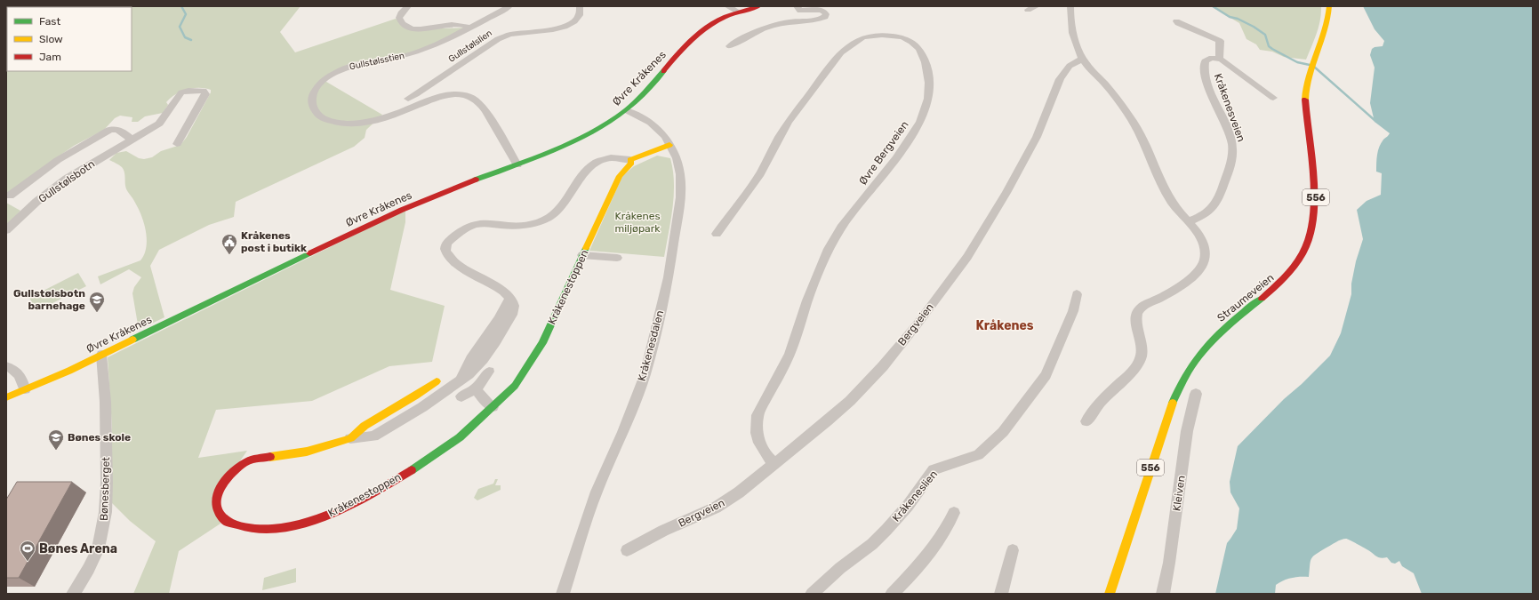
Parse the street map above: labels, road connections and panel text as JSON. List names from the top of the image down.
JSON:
{
  "streets": {
    "main road": [
      "Øvre Kråkenes",
      "556",
      "Kråkenestoppen",
      "Straumeveien"
    ],
    "street": [
      "Gullstølslien",
      "Gullstølsstien",
      "Kråkenesveien",
      "Øvre Bergveien",
      "Gullstølsbotn",
      "Bergveien",
      "Kråkenesdalen",
      "Bønesberget",
      "Kleiven",
      "Kråkeneslien"
    ]
  },
  "crossings": [
    ["Gullstølslien", "Gullstølsstien"],
    ["Gullstølsstien", "Øvre Kråkenes"],
    ["Øvre Kråkenes", "Kråkenesdalen"],
    ["Øvre Kråkenes", "Bønesberget"],
    ["Øvre Bergveien", "Bergveien"],
    ["Kråkenestoppen", "Kråkenesdalen"]
  ],
  "districts": ["Kråkenes"],
  "parks": ["Kråkenes miljøpark"],
  "places": {
    "public building": ["Kråkenes post i butikk"],
    "school or university": ["Gullstølsbotn barnehage", "Bønes skole"],
    "sports": ["Bønes Arena"]
  },
  "legend": ["Fast", "Slow", "Jam"]
}
